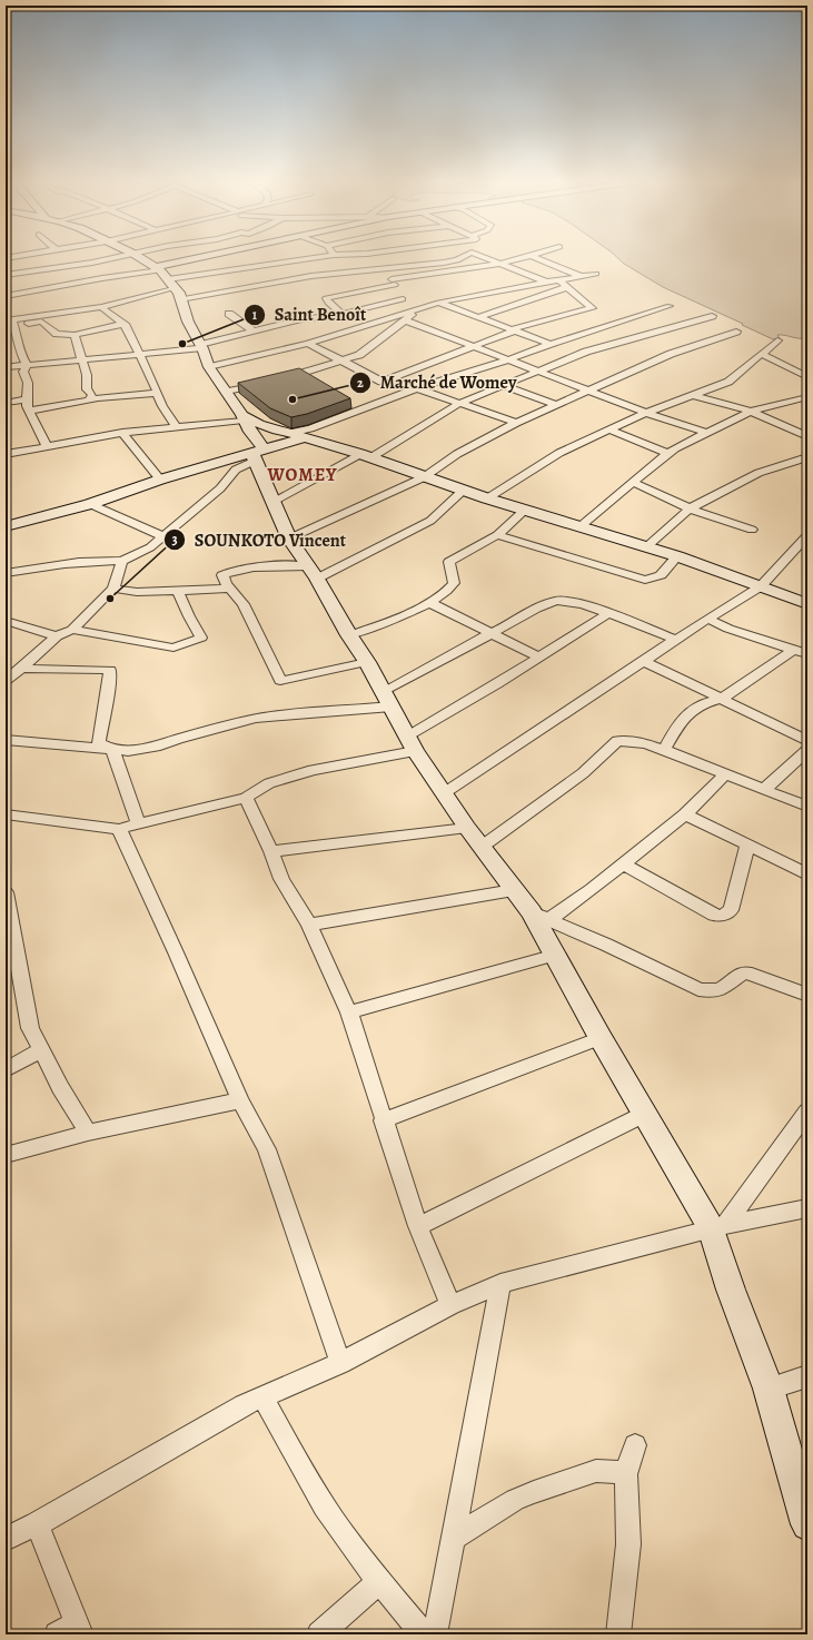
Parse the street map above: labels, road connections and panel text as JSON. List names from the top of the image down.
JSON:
{
  "districts": ["WOMEY"],
  "places": ["Saint Benoît", "Marché de Womey", "SOUNKOTO Vincent"]
}
